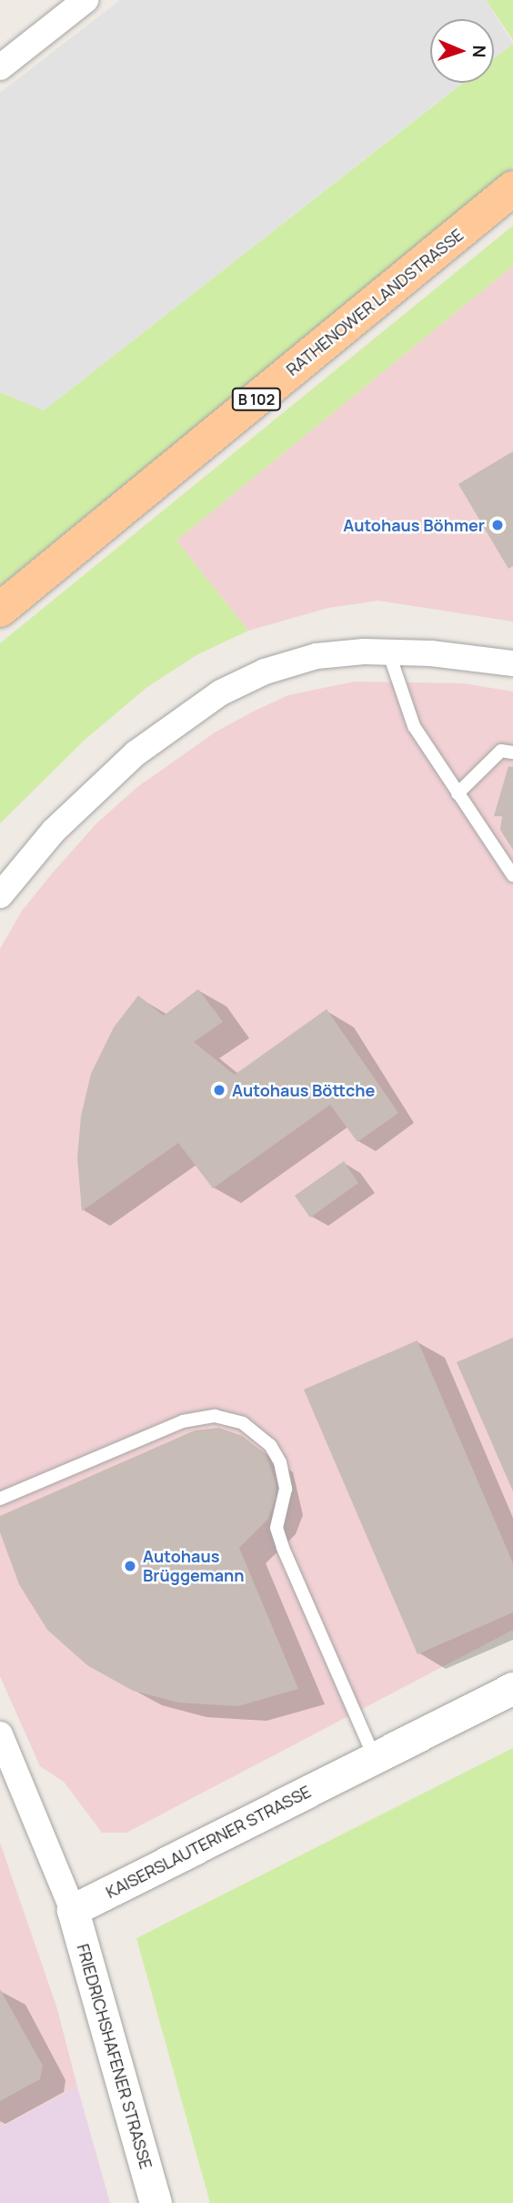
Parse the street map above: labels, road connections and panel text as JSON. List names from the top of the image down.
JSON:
{
  "streets": {
    "main road": ["RATHENOWER LANDSTRASSE", "B 102"],
    "street": ["KAISERSLAUTERNER STRASSE", "FRIEDRICHSHAFENER STRASSE"]
  },
  "crossings": [
    ["KAISERSLAUTERNER STRASSE", "FRIEDRICHSHAFENER STRASSE"]
  ],
  "places": ["Autohaus Böhmer", "Autohaus Böttche", "Autohaus Brüggemann"],
  "north": "right"
}
